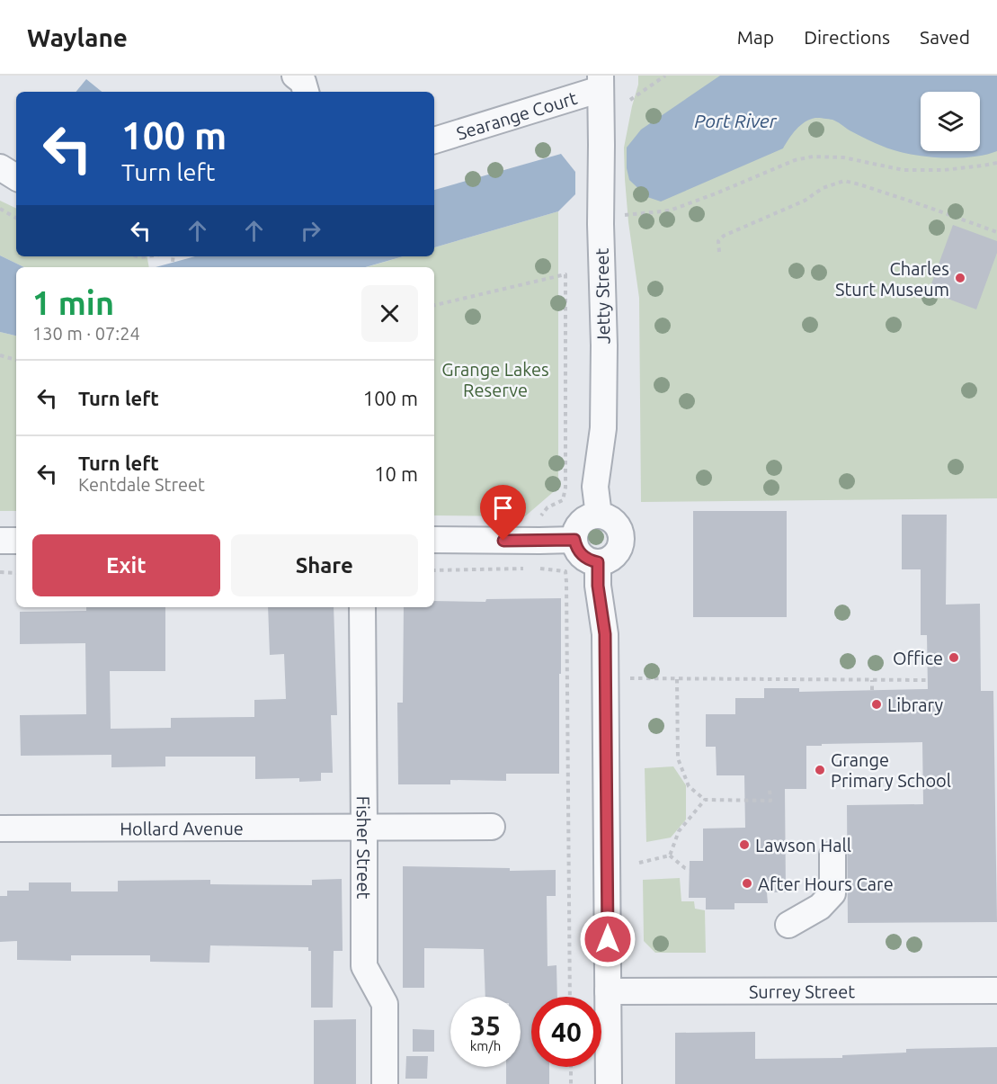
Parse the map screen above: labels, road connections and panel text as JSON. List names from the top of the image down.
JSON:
{
  "streets": {
    "street": [
      "Searange Court",
      "Jetty Street",
      "Hollard Avenue",
      "Fisher Street",
      "Surrey Street"
    ]
  },
  "crossings": [
    ["Searange Court", "Jetty Street"],
    ["Hollard Avenue", "Fisher Street"]
  ],
  "water": ["Port River"],
  "parks": ["Grange Lakes Reserve"],
  "places": [
    "Charles Sturt Museum",
    "Office",
    "Library",
    "Grange Primary School",
    "Lawson Hall",
    "After Hours Care"
  ],
  "page": {
    "header": "Waylane",
    "nav": ["Map", "Directions", "Saved"],
    "turn": ["100 m", "Turn left"],
    "heading": ["1 min", "130 m · 07:24"],
    "list": [
      {
        "name": "Turn left",
        "value": "100 m"
      },
      {
        "name": "Turn left",
        "note": "Kentdale Street",
        "value": "10 m"
      }
    ],
    "buttons": ["Exit", "Share"],
    "speed": "35 km/h",
    "limit": "40"
  }
}
